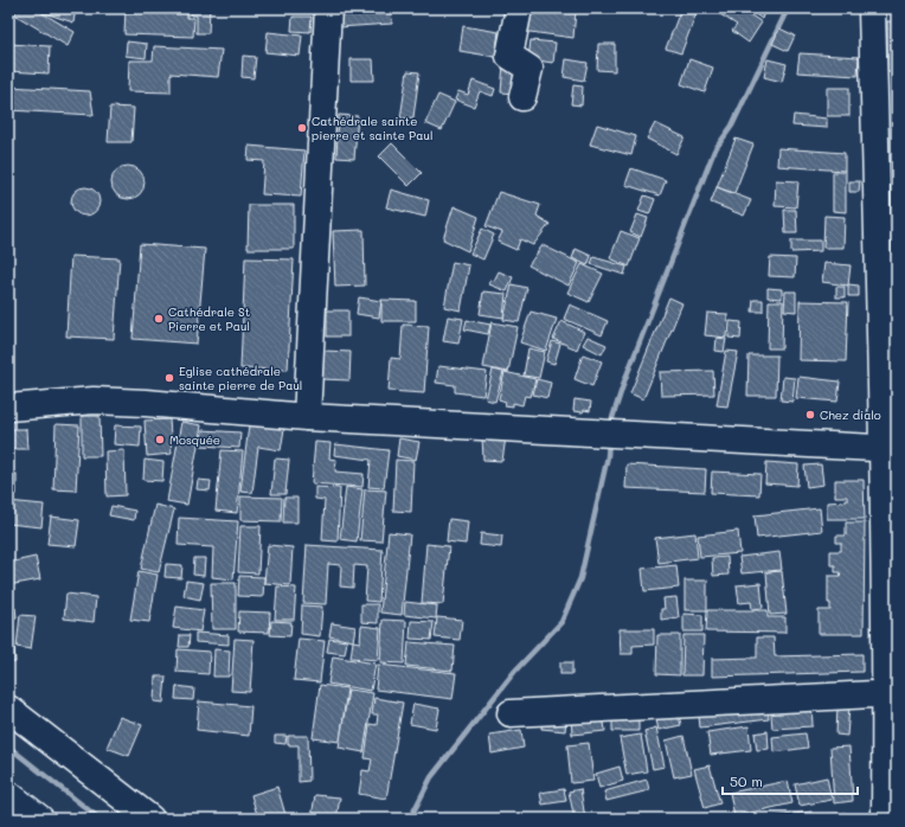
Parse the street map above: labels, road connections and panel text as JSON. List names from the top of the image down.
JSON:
{
  "places": [
    "Cathédrale sainte pierre et sainte Paul",
    "Cathédrale St Pierre et Paul",
    "Eglise cathédrale sainte pierre de Paul",
    "Chez dialo",
    "Mosquée"
  ],
  "scale_bar": "50 m"
}
